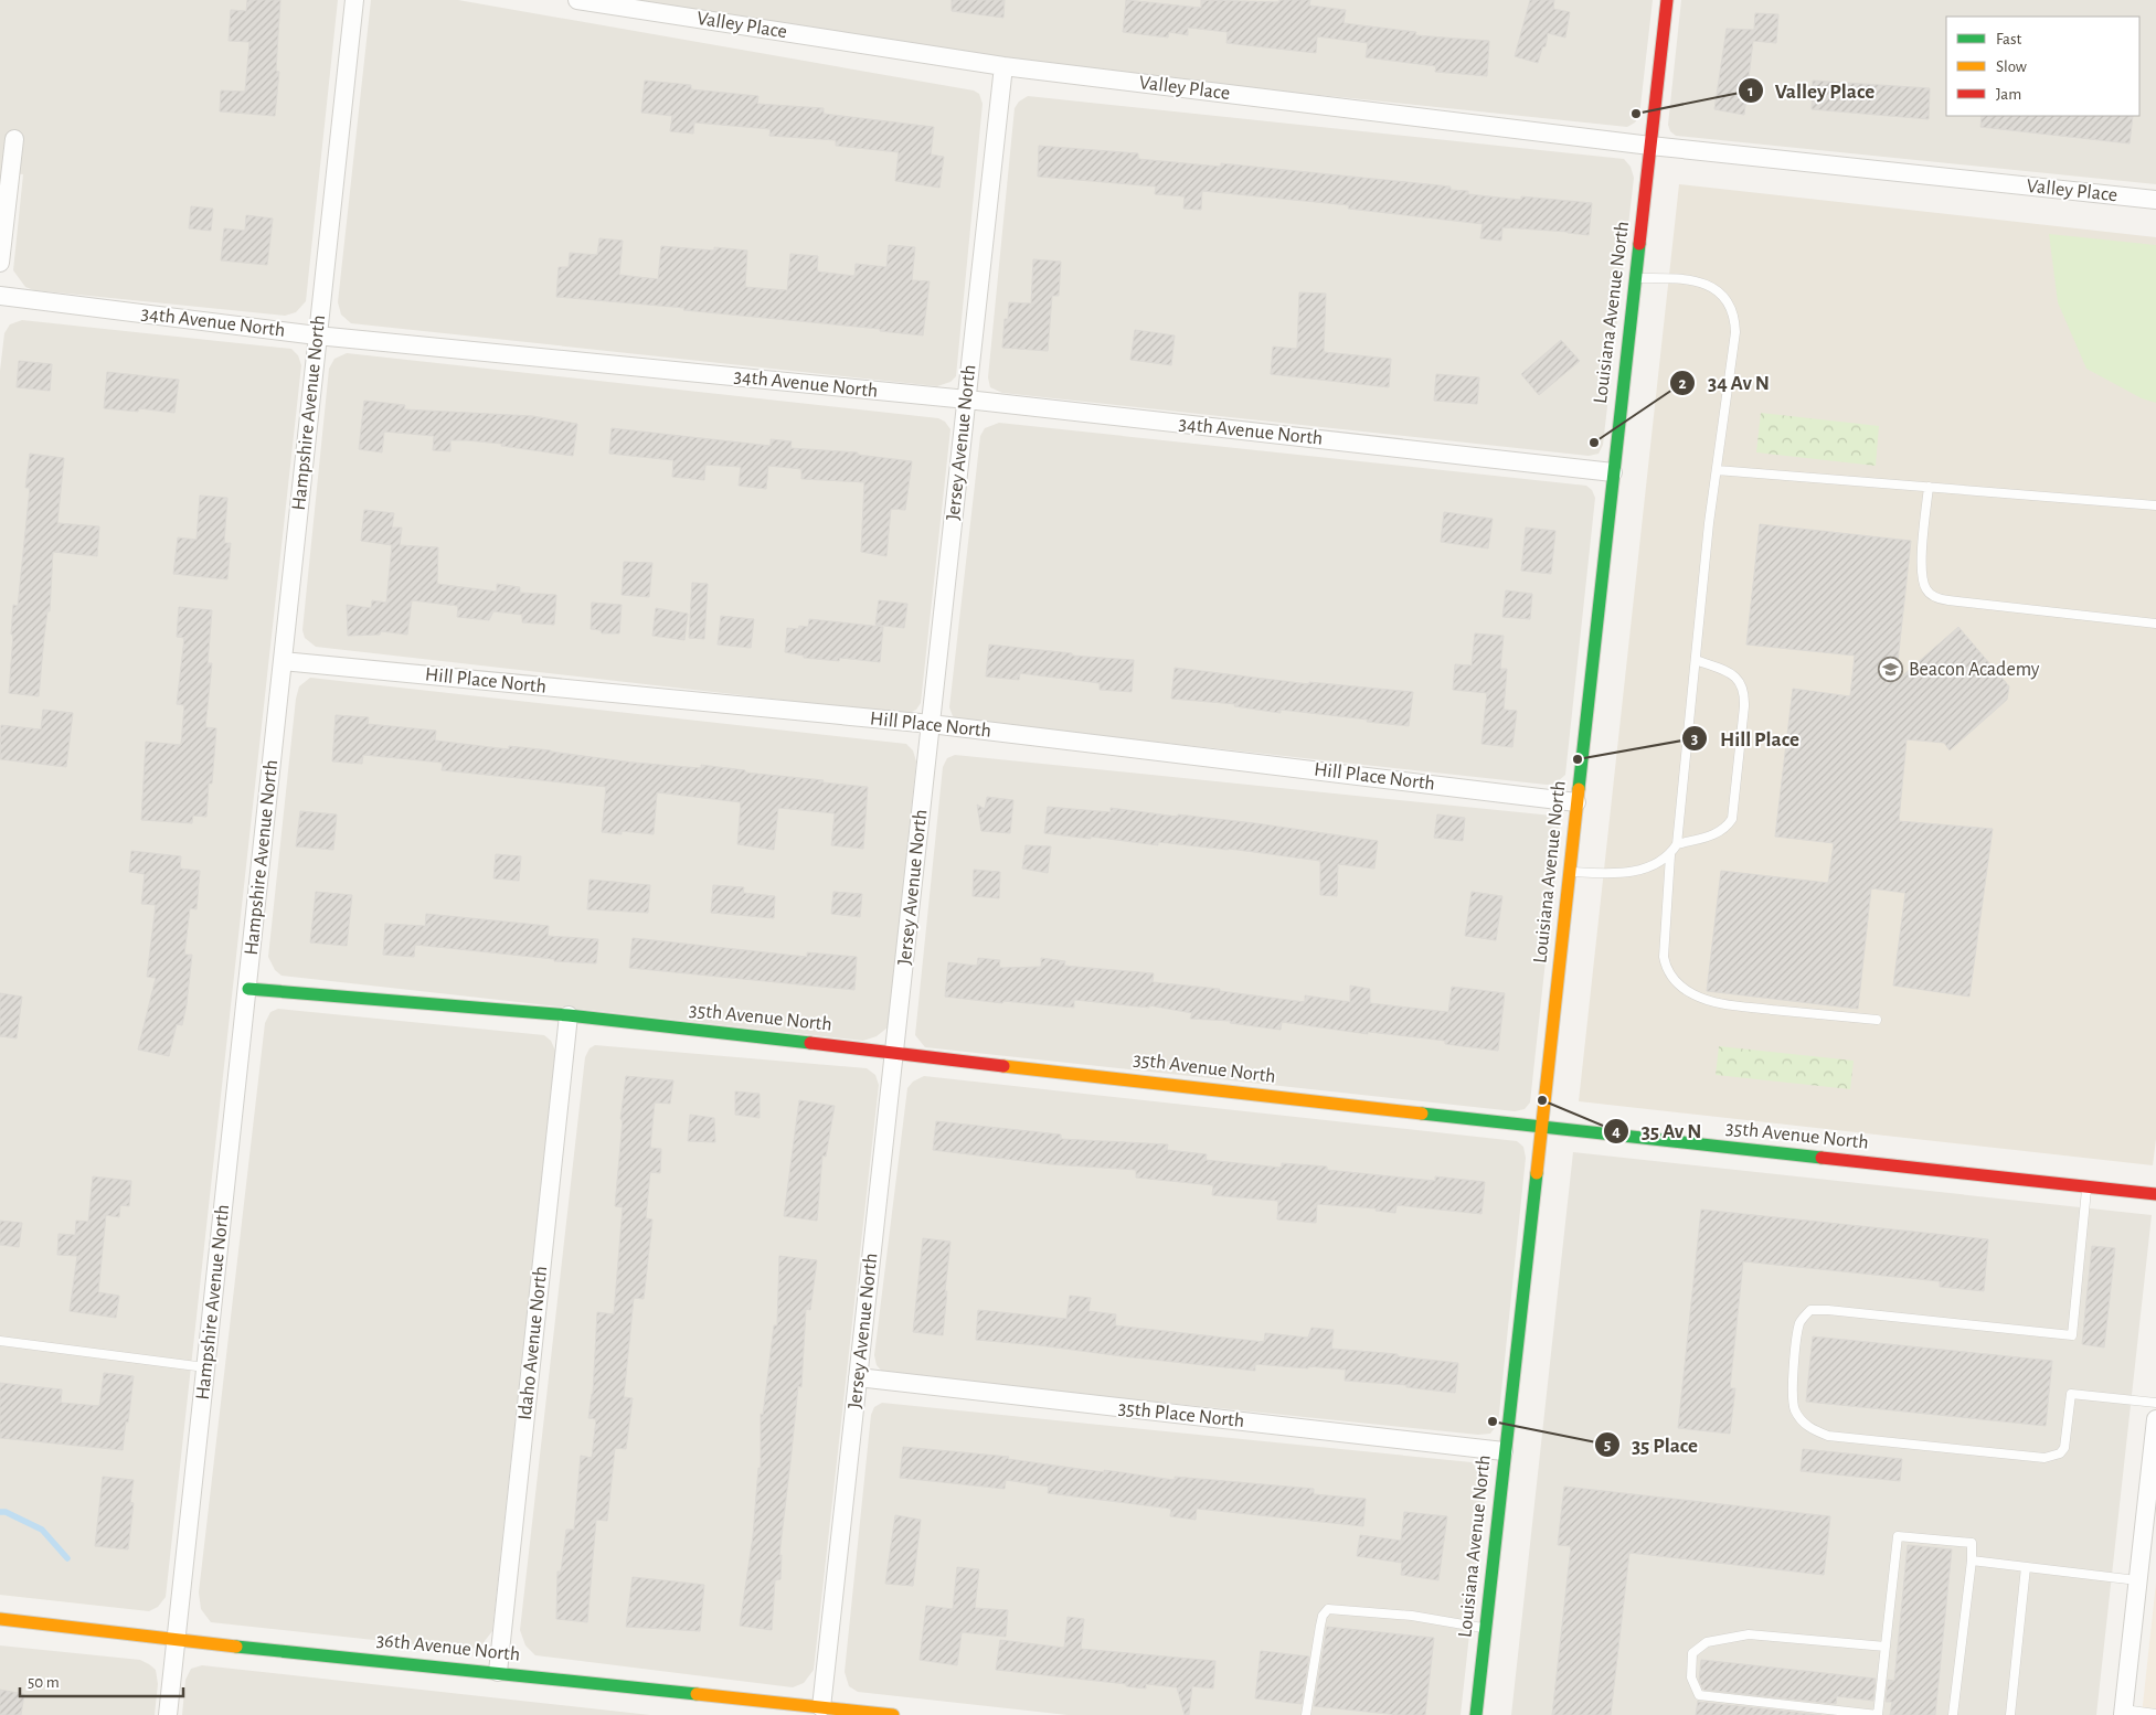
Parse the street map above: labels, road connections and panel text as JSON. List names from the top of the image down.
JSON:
{
  "streets": {
    "street": [
      "Valley Place",
      "Louisiana Avenue North",
      "34th Avenue North",
      "Hampshire Avenue North",
      "Jersey Avenue North",
      "Hill Place North",
      "35th Avenue North",
      "Idaho Avenue North",
      "35th Place North",
      "36th Avenue North"
    ]
  },
  "crossings": [
    ["Valley Place", "Louisiana Avenue North"],
    ["Valley Place", "Jersey Avenue North"],
    ["Louisiana Avenue North", "34th Avenue North"],
    ["Louisiana Avenue North", "Hill Place North"],
    ["Louisiana Avenue North", "35th Avenue North"],
    ["Louisiana Avenue North", "35th Place North"],
    ["34th Avenue North", "Hampshire Avenue North"],
    ["34th Avenue North", "Jersey Avenue North"],
    ["Hampshire Avenue North", "Hill Place North"],
    ["Hampshire Avenue North", "35th Avenue North"],
    ["Hampshire Avenue North", "36th Avenue North"],
    ["Jersey Avenue North", "Hill Place North"],
    ["Jersey Avenue North", "35th Avenue North"],
    ["Jersey Avenue North", "35th Place North"],
    ["Jersey Avenue North", "36th Avenue North"],
    ["35th Avenue North", "Idaho Avenue North"],
    ["Idaho Avenue North", "36th Avenue North"]
  ],
  "places": {
    "other": [
      "Valley Place",
      "34 Av N",
      "Hill Place",
      "35 Av N",
      "35 Place"
    ],
    "school or university": ["Beacon Academy"]
  },
  "legend": ["Fast", "Slow", "Jam"],
  "scale_bar": "50 m"
}
